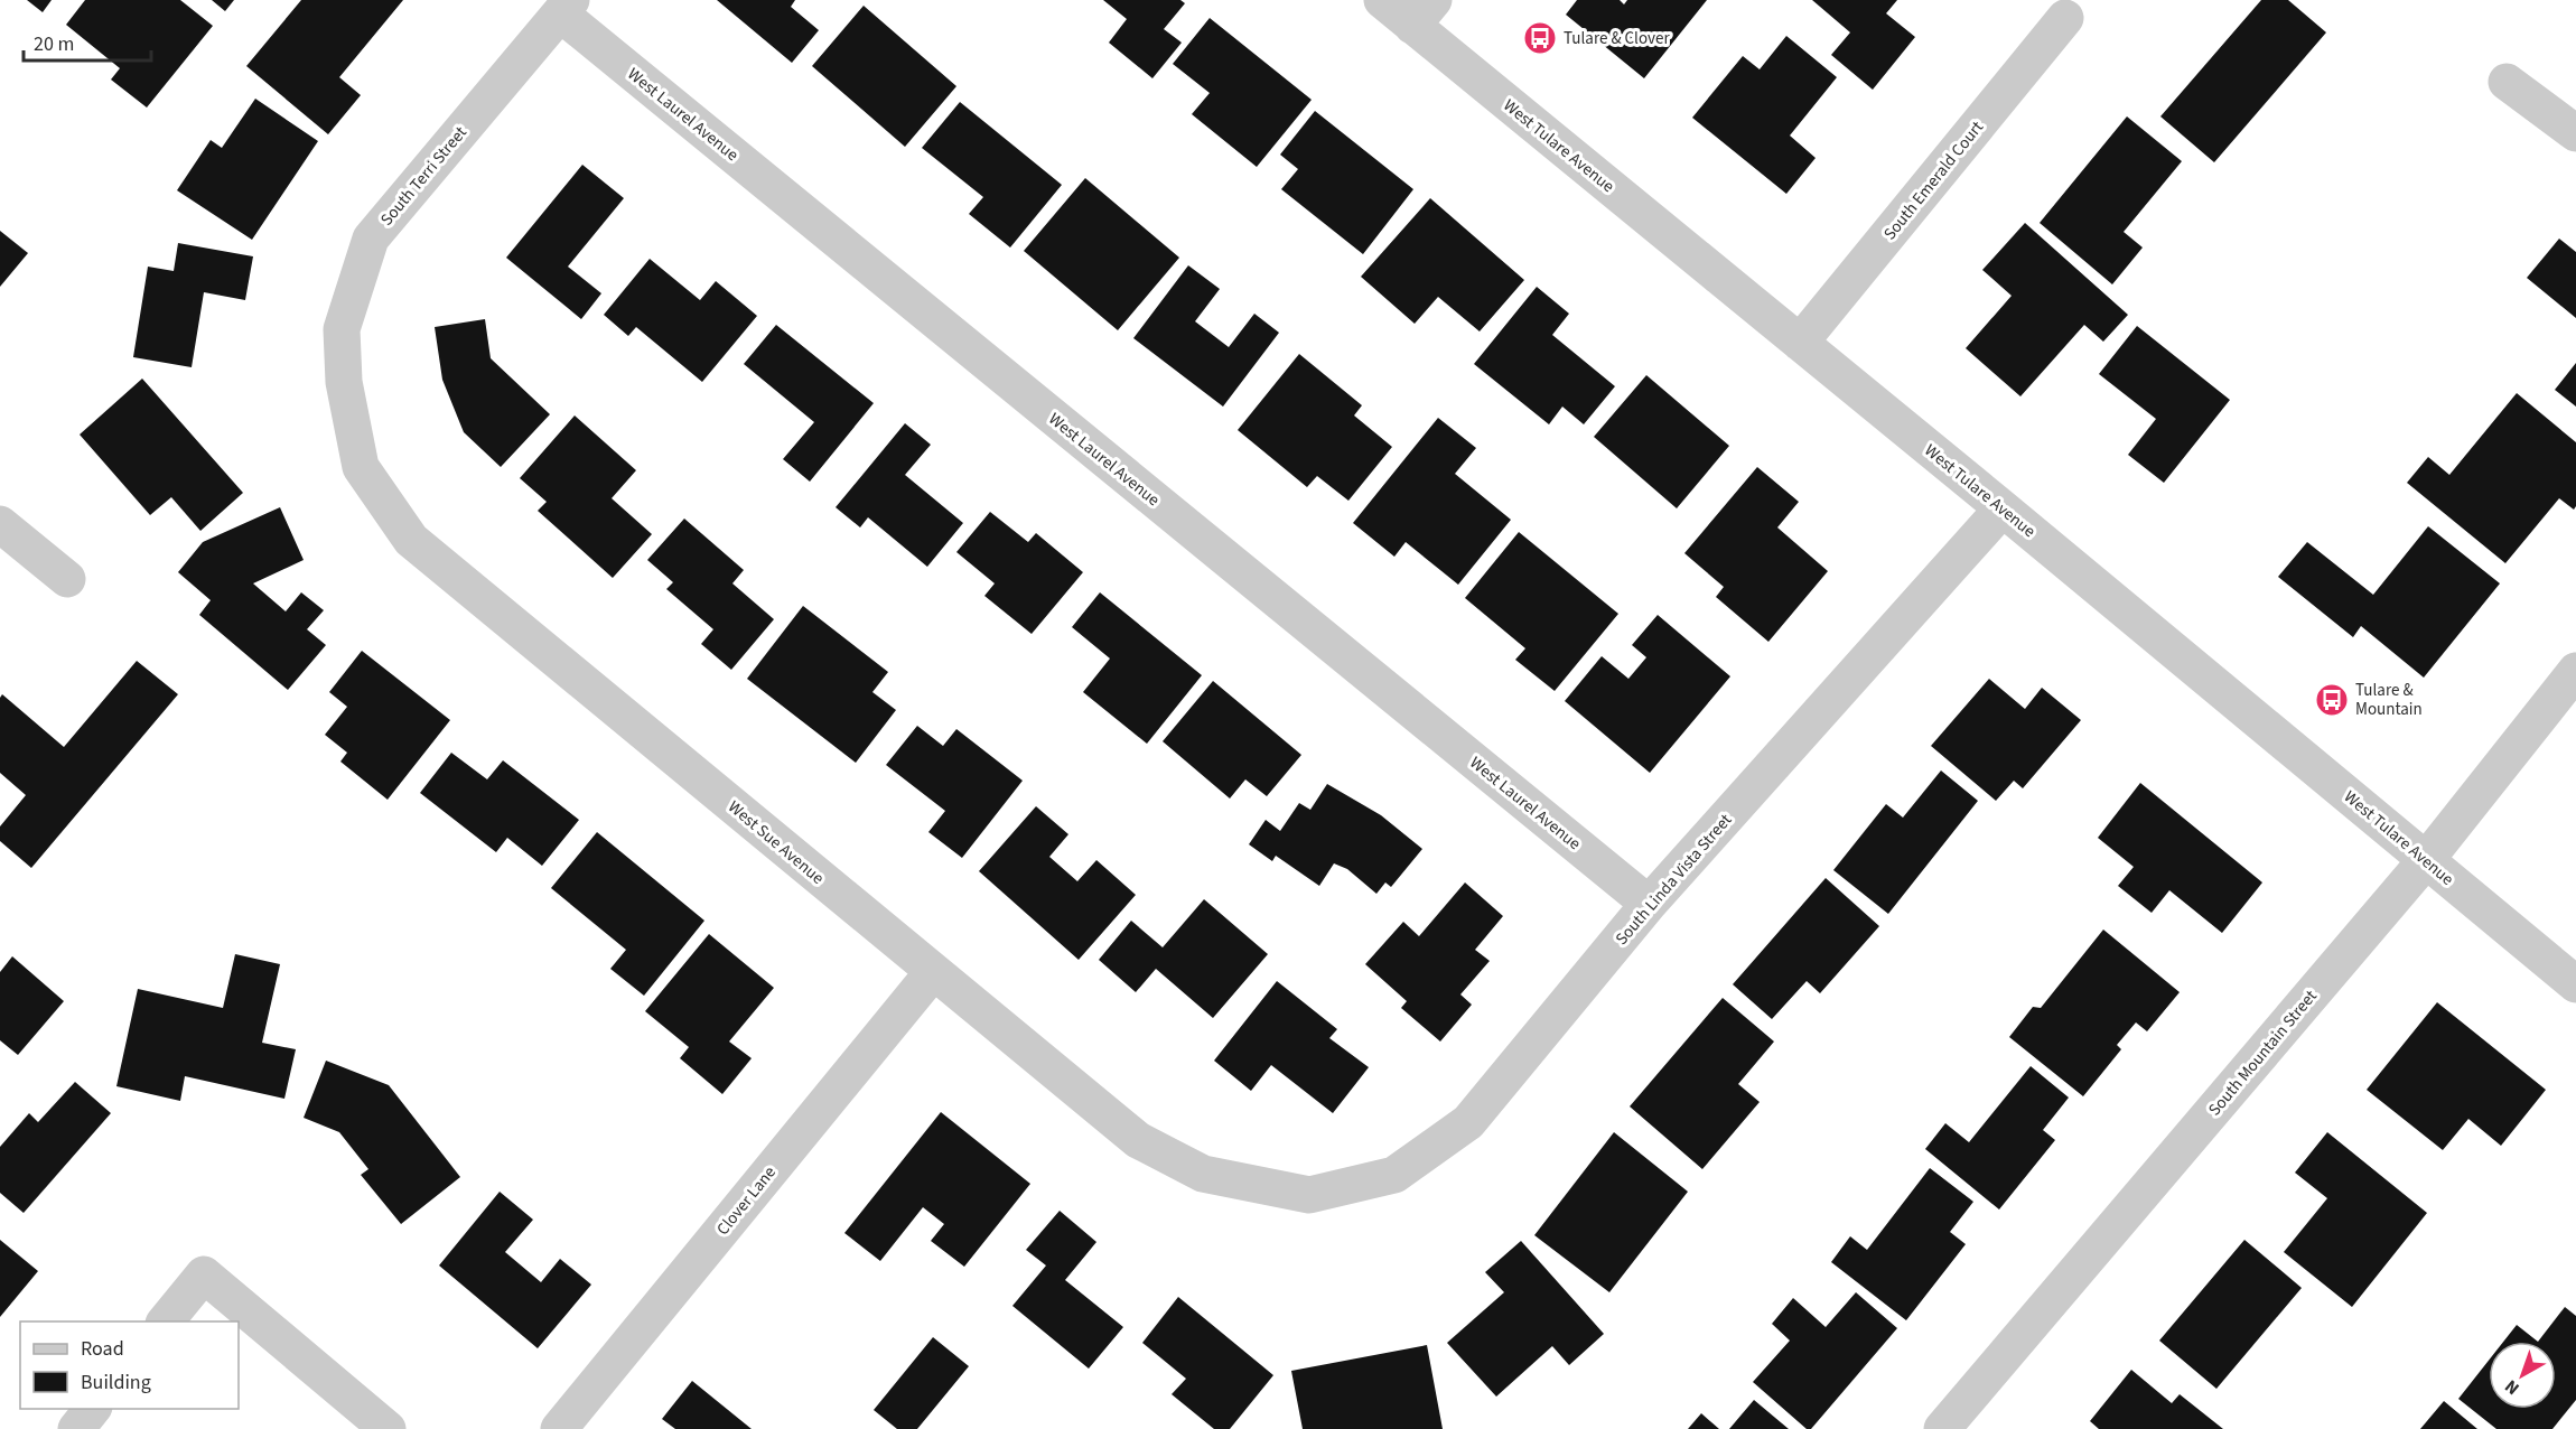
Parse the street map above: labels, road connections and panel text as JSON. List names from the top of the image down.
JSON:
{
  "streets": {
    "street": [
      "West Laurel Avenue",
      "West Tulare Avenue",
      "South Terri Street",
      "South Emerald Court",
      "West Sue Avenue",
      "South Linda Vista Street",
      "South Mountain Street",
      "Clover Lane"
    ]
  },
  "crossings": [
    ["West Laurel Avenue", "South Terri Street"],
    ["West Laurel Avenue", "South Linda Vista Street"],
    ["West Tulare Avenue", "South Emerald Court"],
    ["West Tulare Avenue", "South Linda Vista Street"],
    ["West Tulare Avenue", "South Mountain Street"],
    ["South Terri Street", "West Sue Avenue"],
    ["West Sue Avenue", "South Linda Vista Street"],
    ["West Sue Avenue", "Clover Lane"]
  ],
  "places": {
    "bus stop": ["Tulare & Clover", "Tulare & Mountain"]
  },
  "legend": ["Road", "Building"],
  "scale_bar": "20 m",
  "north": "bottom left"
}
